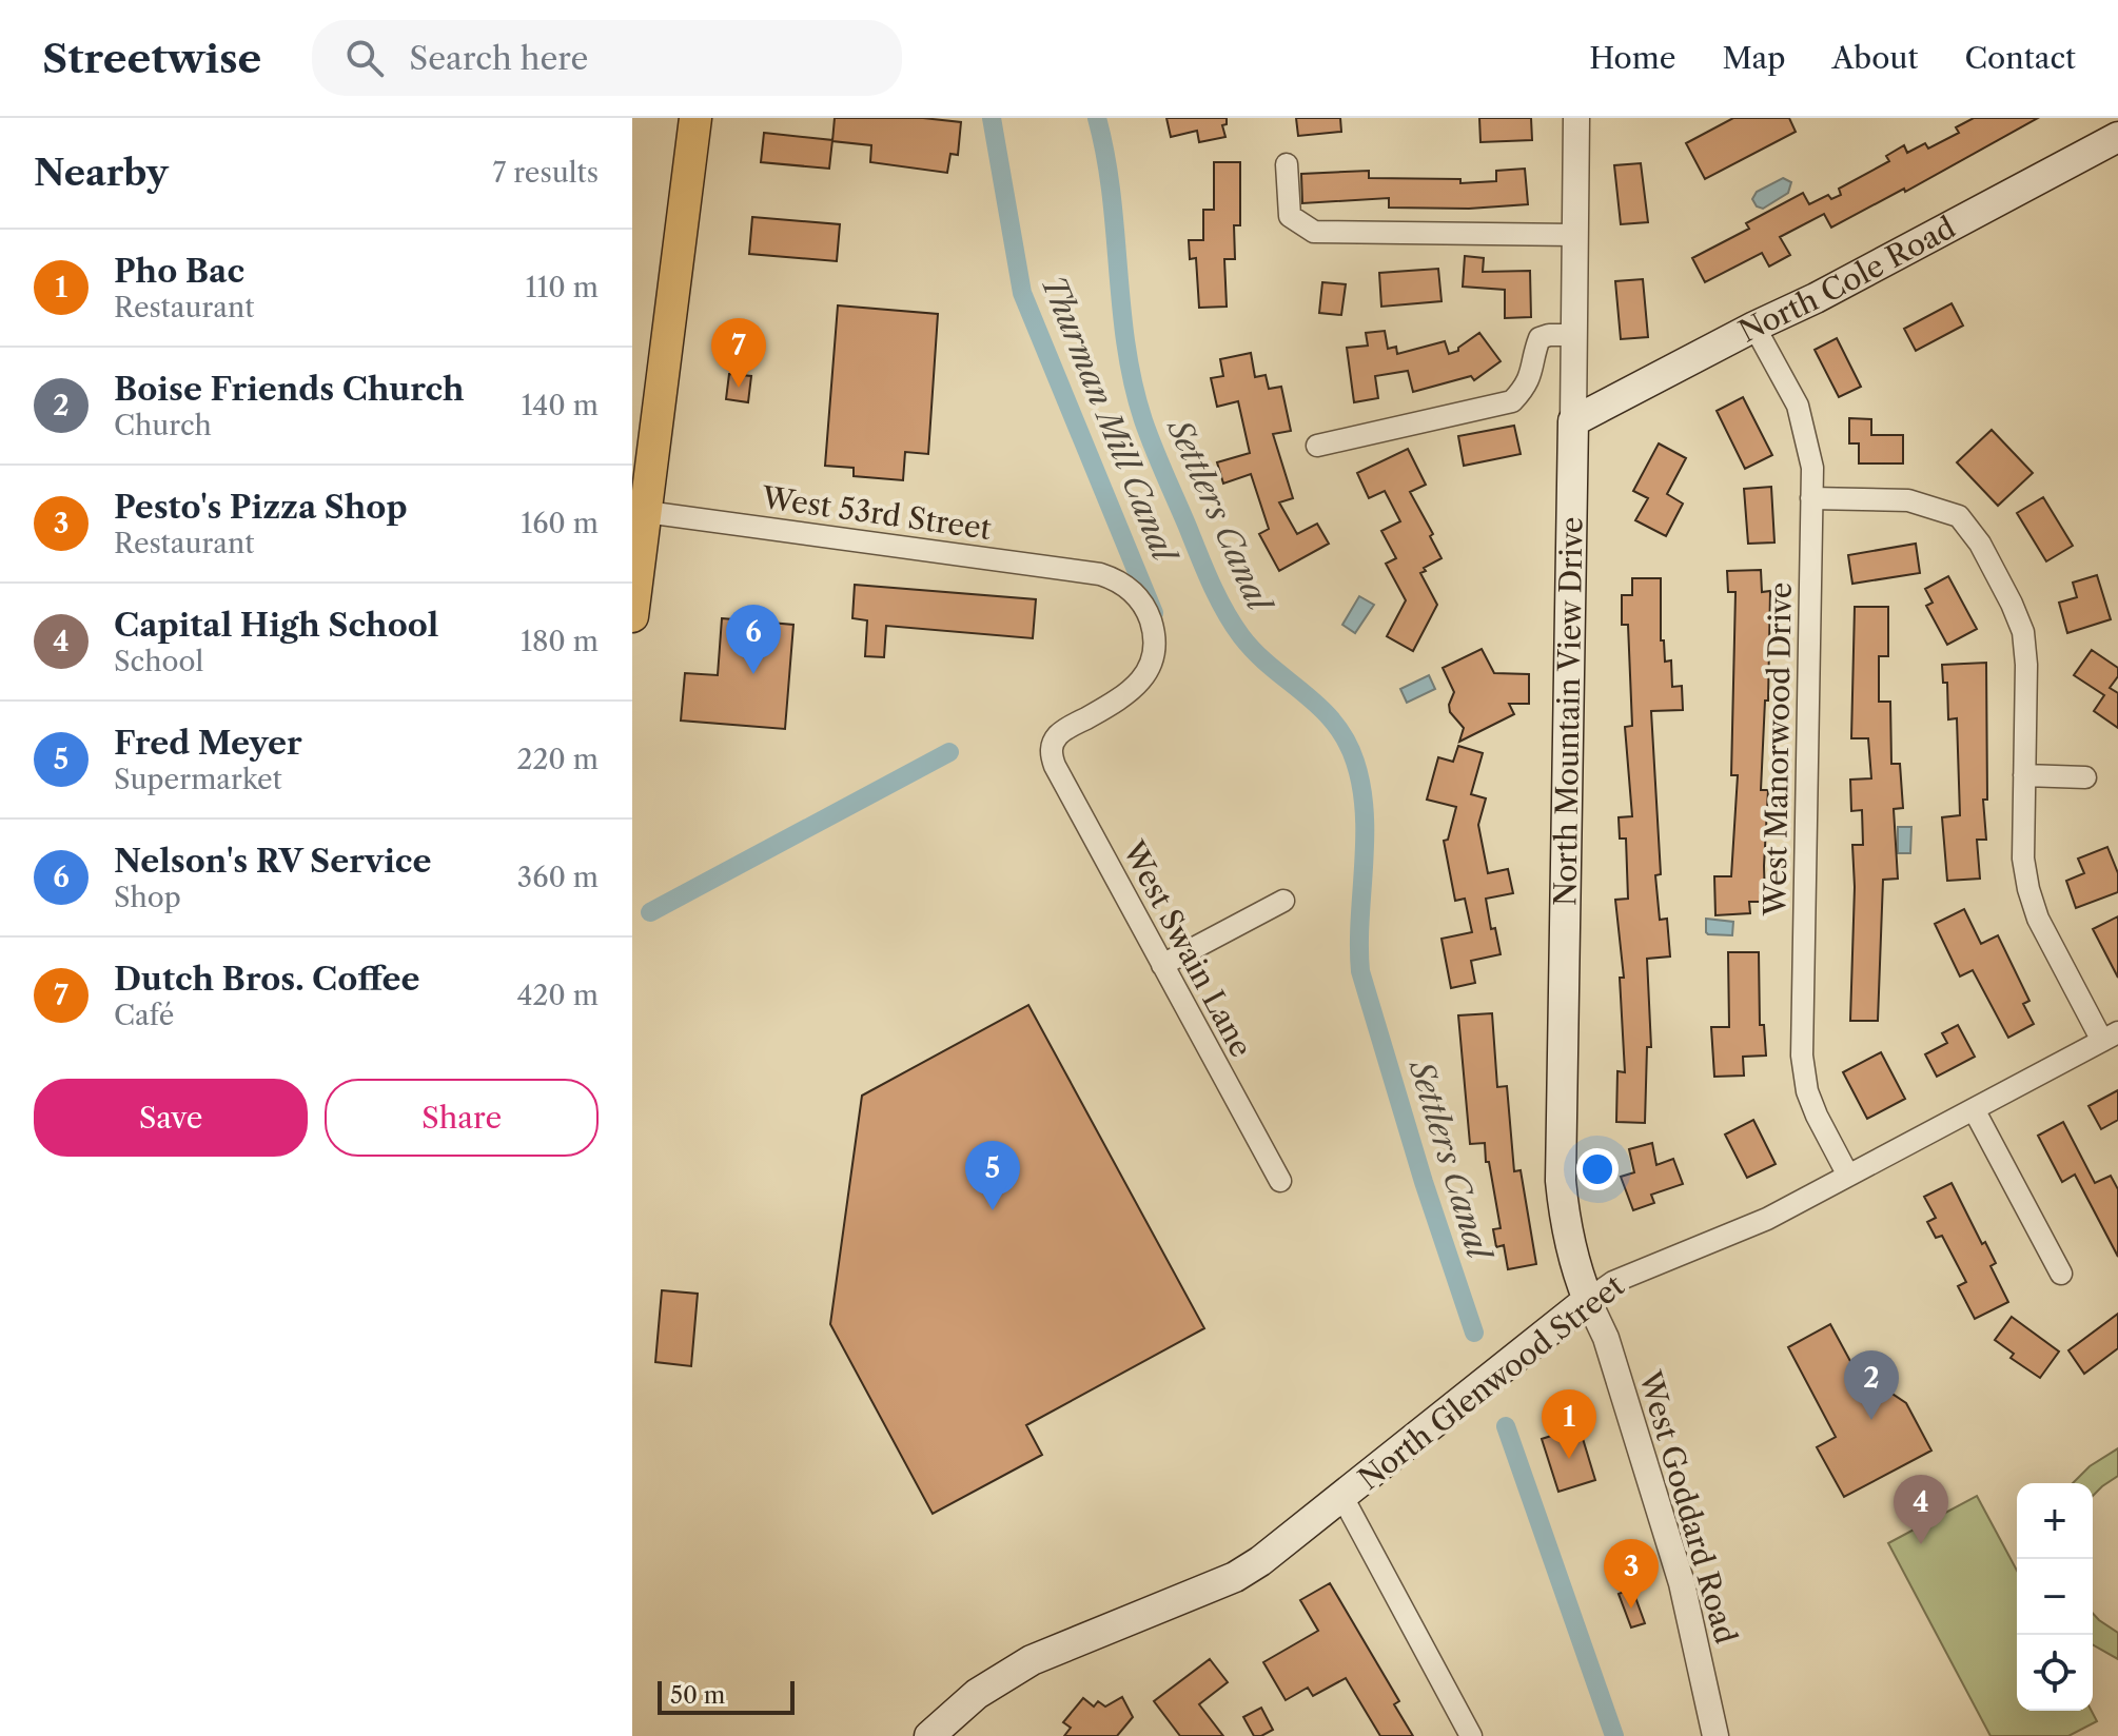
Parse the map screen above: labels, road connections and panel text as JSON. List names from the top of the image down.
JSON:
{
  "streets": {
    "main road": ["North Cole Road", "North Mountain View Drive", "North Glenwood Street"],
    "street": [
      "West 53rd Street",
      "West Manorwood Drive",
      "West Swain Lane",
      "West Goddard Road"
    ]
  },
  "crossings": [
    ["North Cole Road", "North Mountain View Drive"],
    ["North Cole Road", "West Manorwood Drive"],
    ["West 53rd Street", "West Swain Lane"],
    ["North Mountain View Drive", "North Glenwood Street"],
    ["North Mountain View Drive", "West Goddard Road"],
    ["West Manorwood Drive", "North Glenwood Street"],
    ["North Glenwood Street", "West Goddard Road"]
  ],
  "water": ["Thurman Mill Canal", "Settlers Canal"],
  "scale_bar": "50 m",
  "page": {
    "header": "Streetwise",
    "search": "Search here",
    "nav": [
      "Home",
      "Map",
      "About",
      "Contact"
    ],
    "heading": ["Nearby", "7 results"],
    "list": [
      {
        "mark": "1",
        "name": "Pho Bac",
        "note": "Restaurant",
        "value": "110 m"
      },
      {
        "mark": "2",
        "name": "Boise Friends Church",
        "note": "Church",
        "value": "140 m"
      },
      {
        "mark": "3",
        "name": "Pesto's Pizza Shop",
        "note": "Restaurant",
        "value": "160 m"
      },
      {
        "mark": "4",
        "name": "Capital High School",
        "note": "School",
        "value": "180 m"
      },
      {
        "mark": "5",
        "name": "Fred Meyer",
        "note": "Supermarket",
        "value": "220 m"
      },
      {
        "mark": "6",
        "name": "Nelson's RV Service",
        "note": "Shop",
        "value": "360 m"
      },
      {
        "mark": "7",
        "name": "Dutch Bros. Coffee",
        "note": "Café",
        "value": "420 m"
      }
    ],
    "pins": [
      "7",
      "6",
      "5",
      "2",
      "1",
      "4",
      "3"
    ],
    "buttons": ["Save", "Share"],
    "map_buttons": ["+", "−"],
    "scale": "50 m"
  }
}
